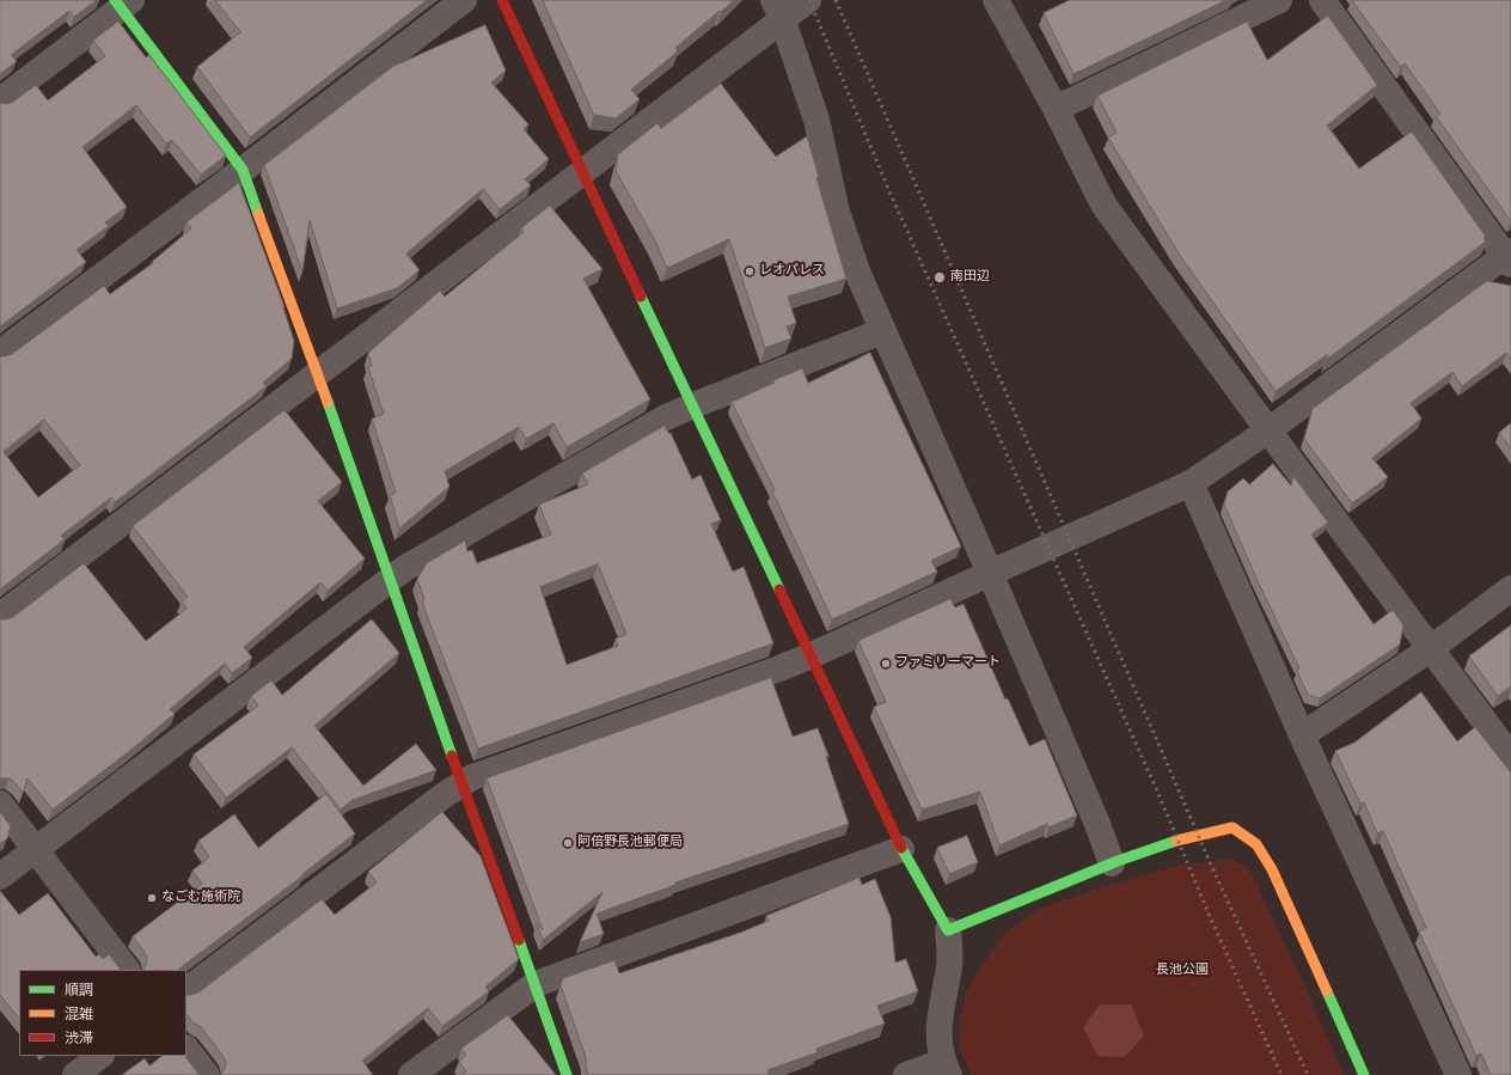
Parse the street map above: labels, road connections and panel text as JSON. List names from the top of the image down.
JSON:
{
  "parks": ["長池公園"],
  "places": [
    "レオパレス",
    "南田辺",
    "ファミリーマート",
    "阿倍野長池郵便局",
    "なごむ施術院"
  ],
  "legend": ["順調", "混雑", "渋滞"]
}
